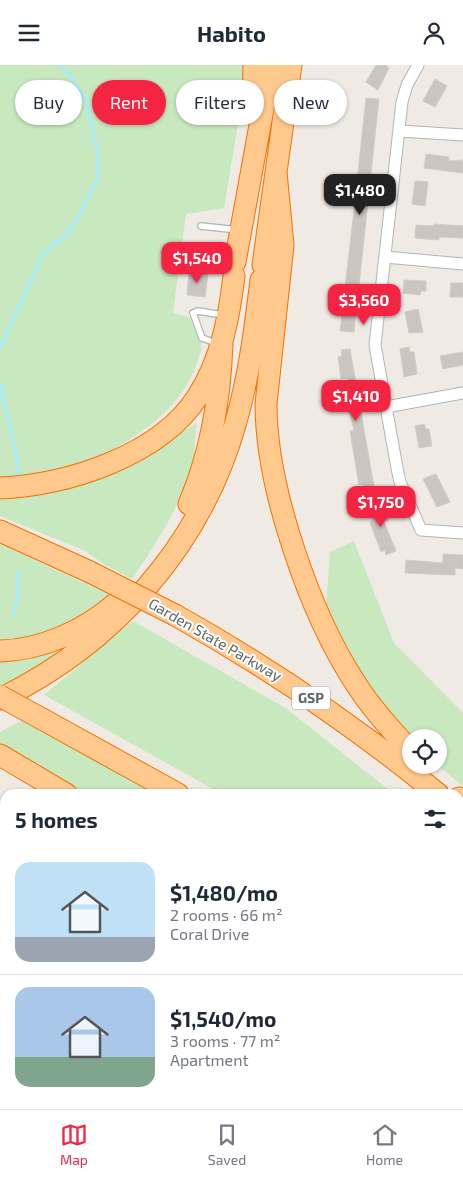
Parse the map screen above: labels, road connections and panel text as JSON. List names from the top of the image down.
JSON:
{
  "streets": {
    "highway": ["Garden State Parkway", "GSP"]
  },
  "page": {
    "header": "Habito",
    "chip": [
      "Buy",
      "Rent",
      "Filters",
      "New"
    ],
    "price": [
      "$1,480",
      "$1,540",
      "$3,560",
      "$1,410",
      "$1,750"
    ],
    "heading": "5 homes",
    "list": [
      {
        "name": "$1,480/mo",
        "note": "2 rooms · 66 m² · Coral Drive"
      },
      {
        "name": "$1,540/mo",
        "note": "3 rooms · 77 m² · Apartment"
      }
    ],
    "tabs": ["Map", "Saved", "Home"]
  }
}
